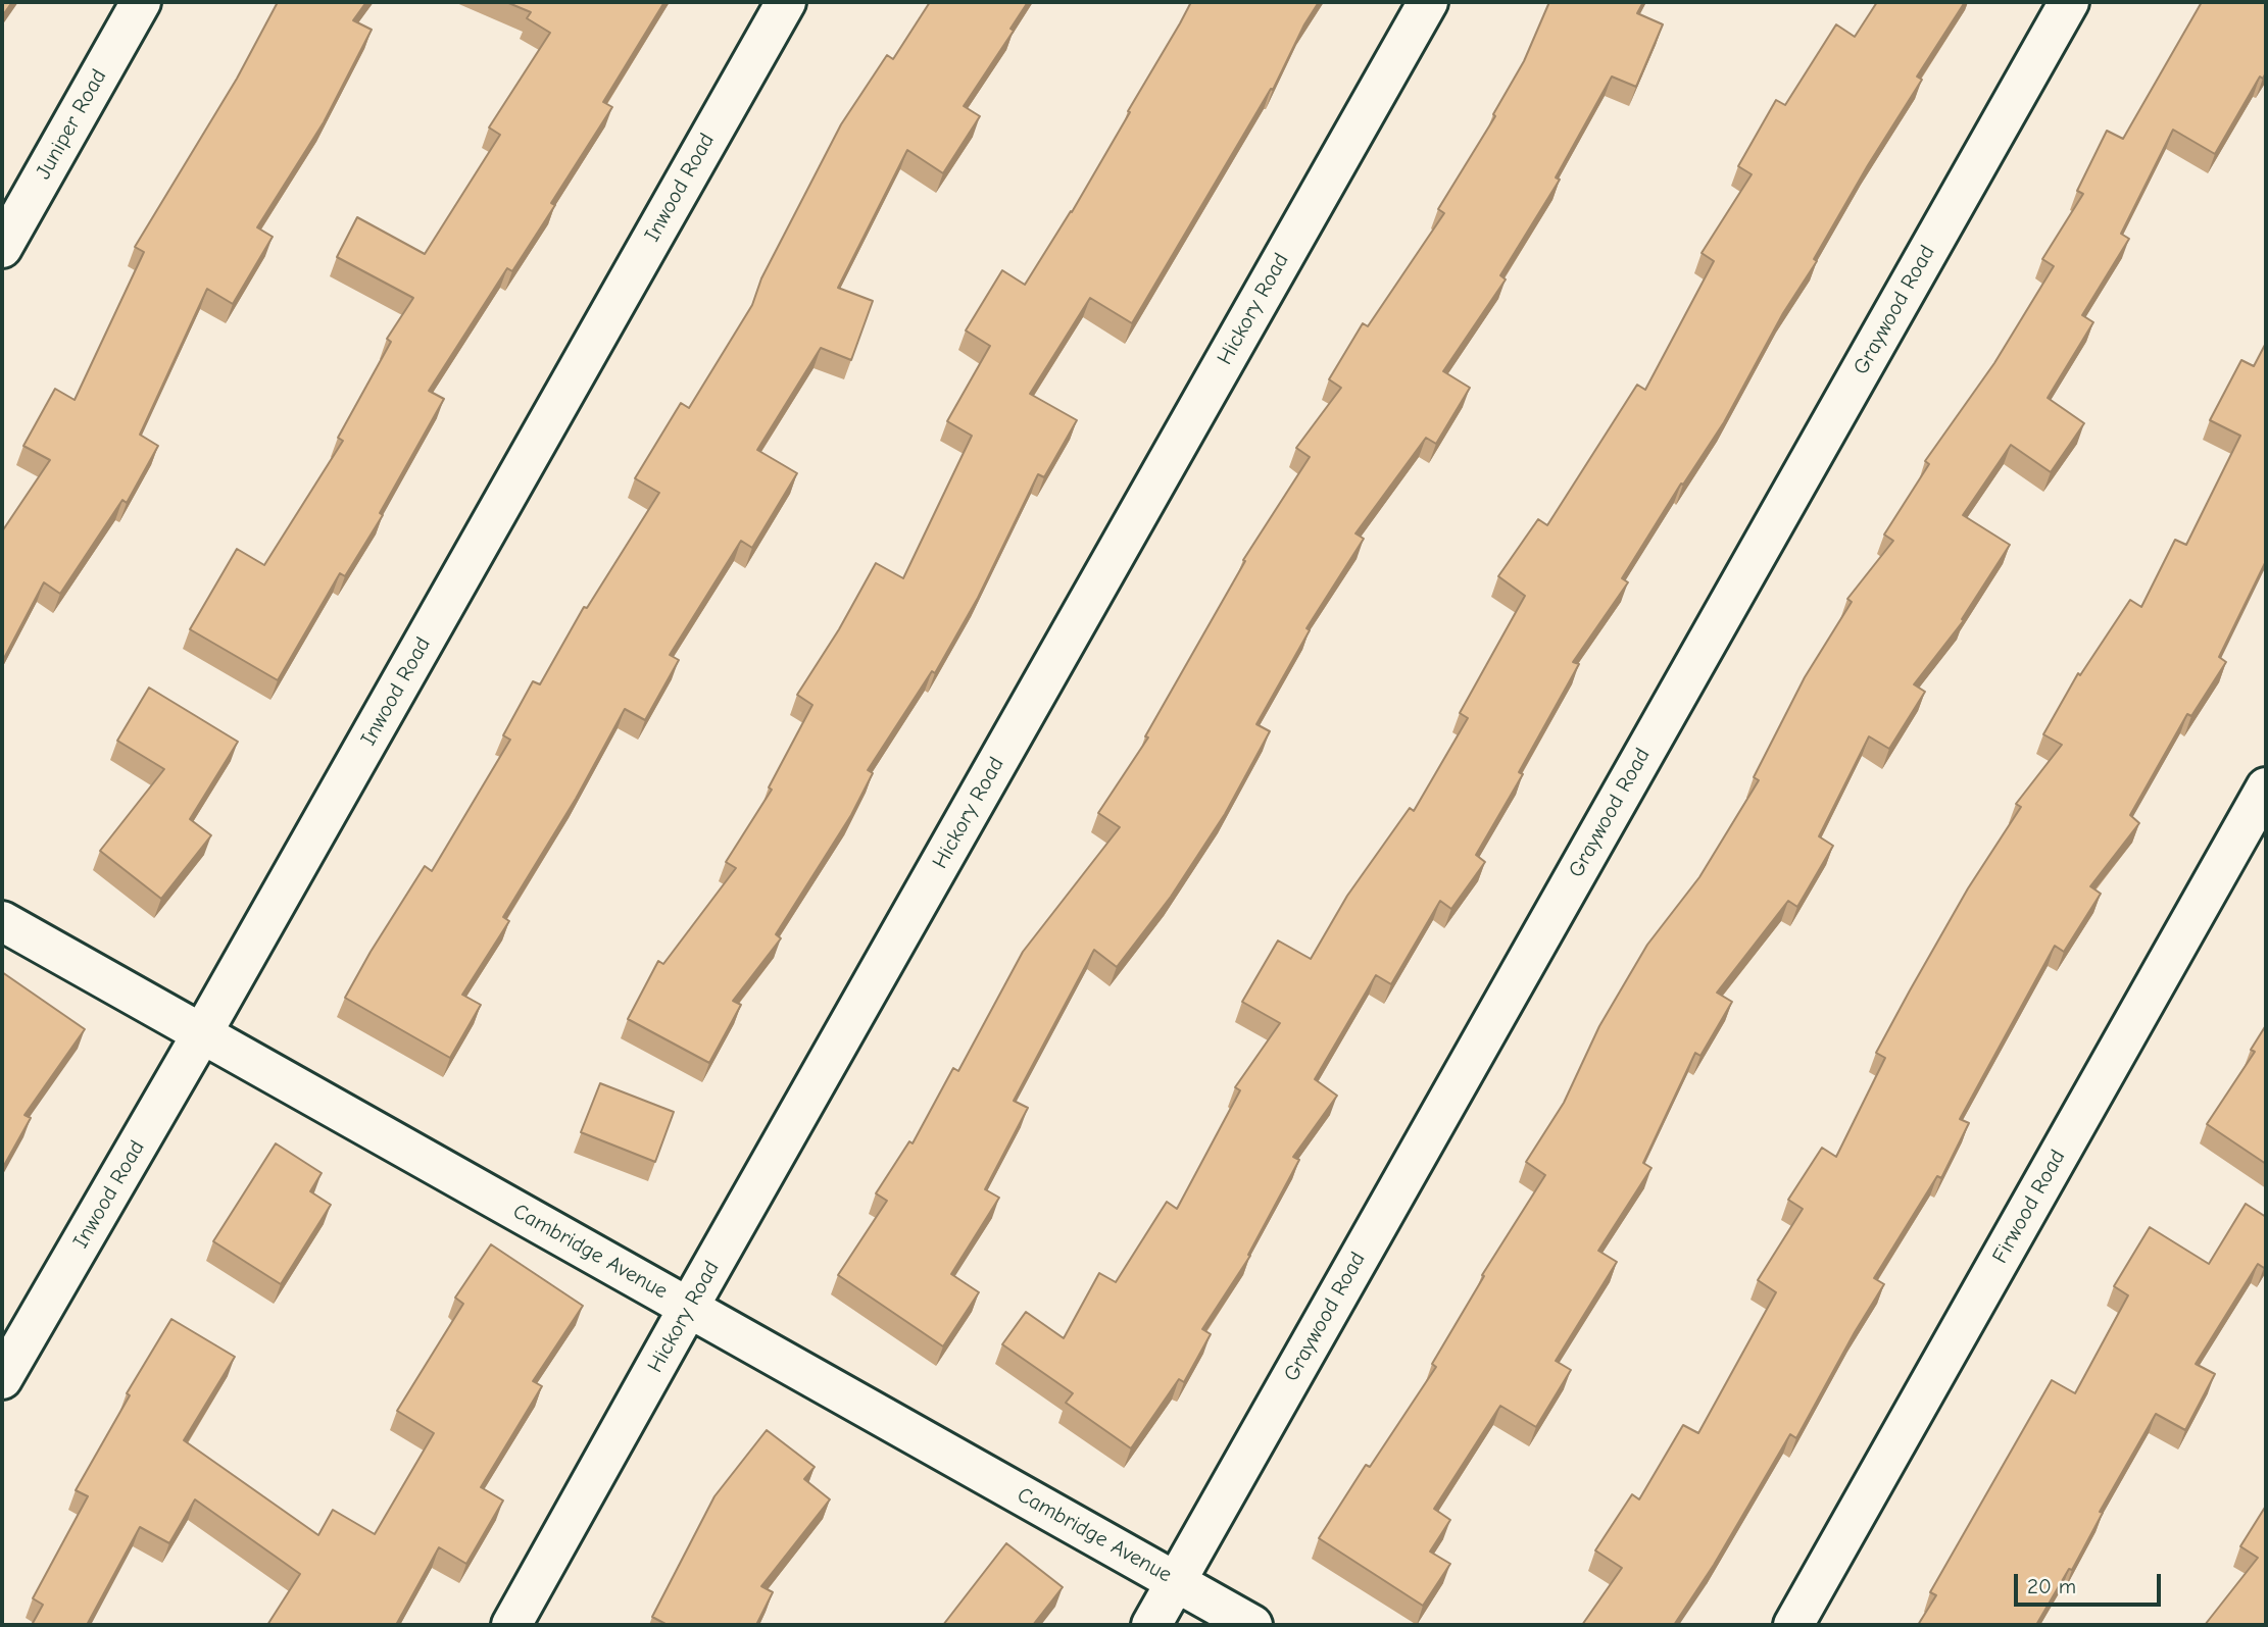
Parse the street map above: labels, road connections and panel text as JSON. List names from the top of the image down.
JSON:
{
  "streets": {
    "street": [
      "Juniper Road",
      "Inwood Road",
      "Hickory Road",
      "Graywood Road",
      "Firwood Road",
      "Cambridge Avenue"
    ]
  },
  "crossings": [
    ["Inwood Road", "Cambridge Avenue"],
    ["Hickory Road", "Cambridge Avenue"],
    ["Graywood Road", "Cambridge Avenue"]
  ],
  "scale_bar": "20 m"
}
